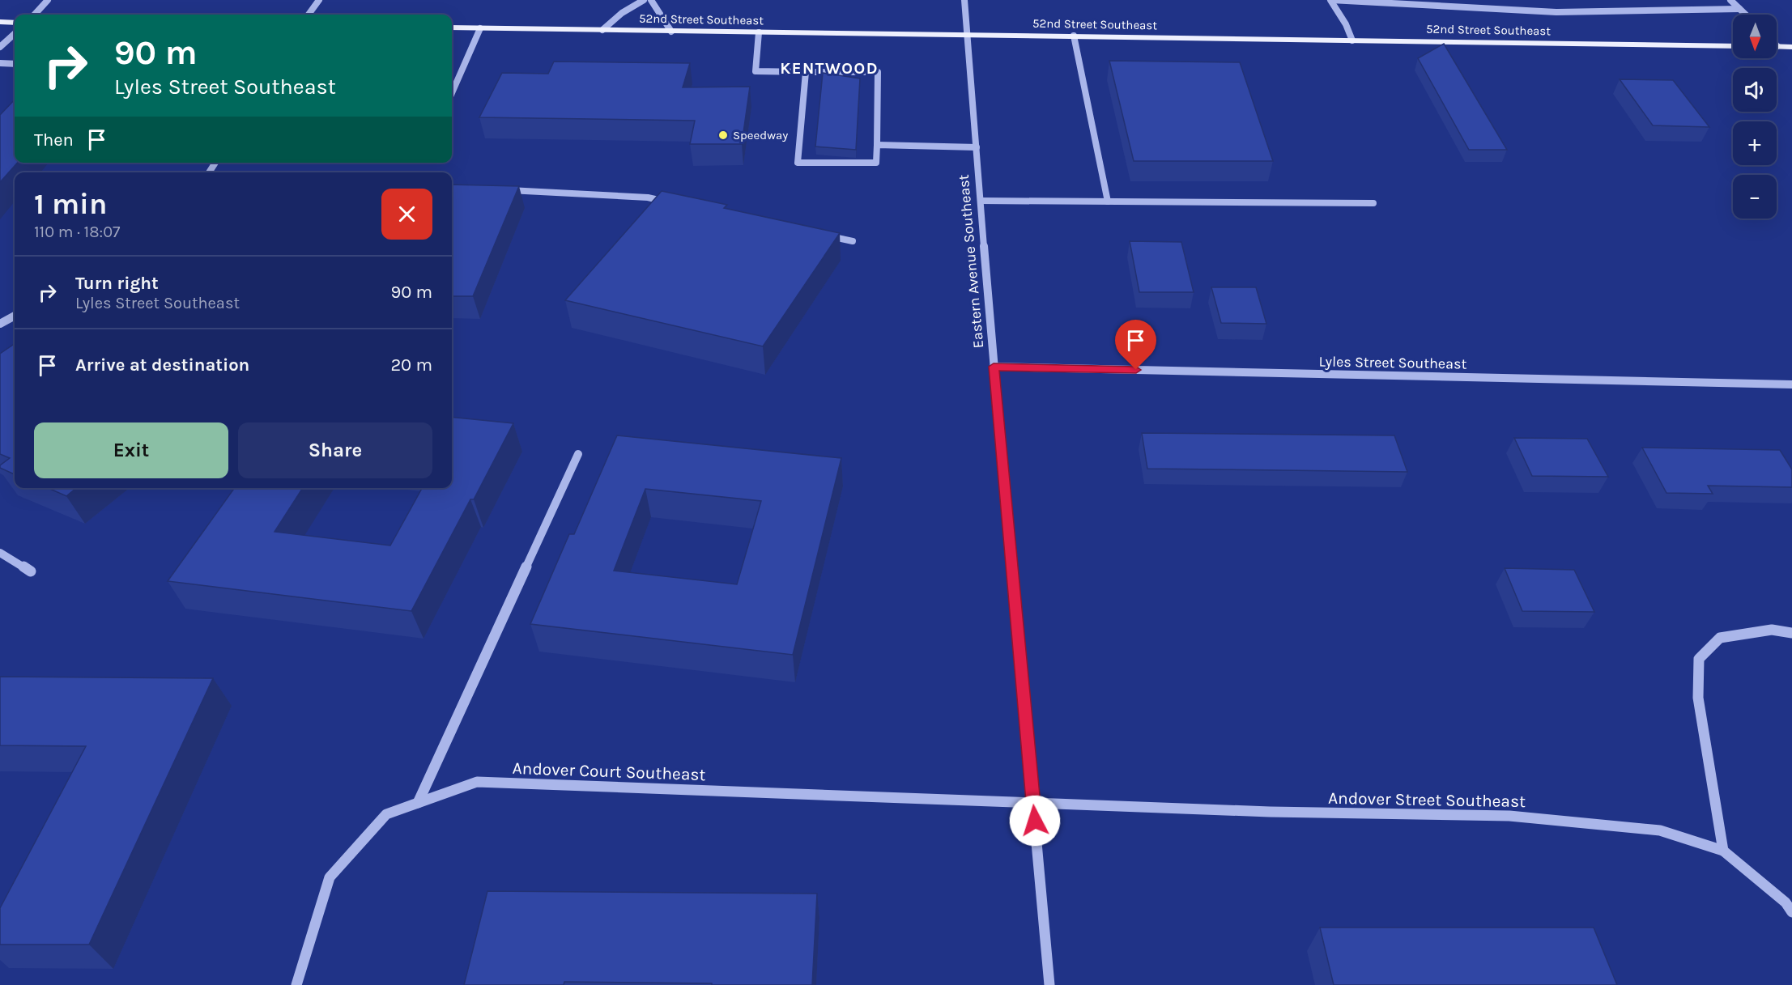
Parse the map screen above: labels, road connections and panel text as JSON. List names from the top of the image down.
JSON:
{
  "streets": {
    "main road": ["52nd Street Southeast"],
    "street": [
      "Eastern Avenue Southeast",
      "Lyles Street Southeast",
      "Andover Court Southeast",
      "Andover Street Southeast"
    ]
  },
  "crossings": [
    ["52nd Street Southeast", "Eastern Avenue Southeast"],
    ["Eastern Avenue Southeast", "Lyles Street Southeast"],
    ["Eastern Avenue Southeast", "Andover Court Southeast"],
    ["Eastern Avenue Southeast", "Andover Street Southeast"],
    ["Andover Court Southeast", "Andover Street Southeast"]
  ],
  "districts": ["KENTWOOD"],
  "places": ["Speedway"],
  "north": "bottom",
  "page": {
    "map_buttons": ["+", "−"],
    "turn": ["90 m", "Lyles Street Southeast"],
    "then": "Then",
    "heading": ["1 min", "110 m · 18:07"],
    "list": [
      {
        "name": "Turn right",
        "note": "Lyles Street Southeast",
        "value": "90 m"
      },
      {
        "name": "Arrive at destination",
        "value": "20 m"
      }
    ],
    "buttons": ["Exit", "Share"]
  }
}
